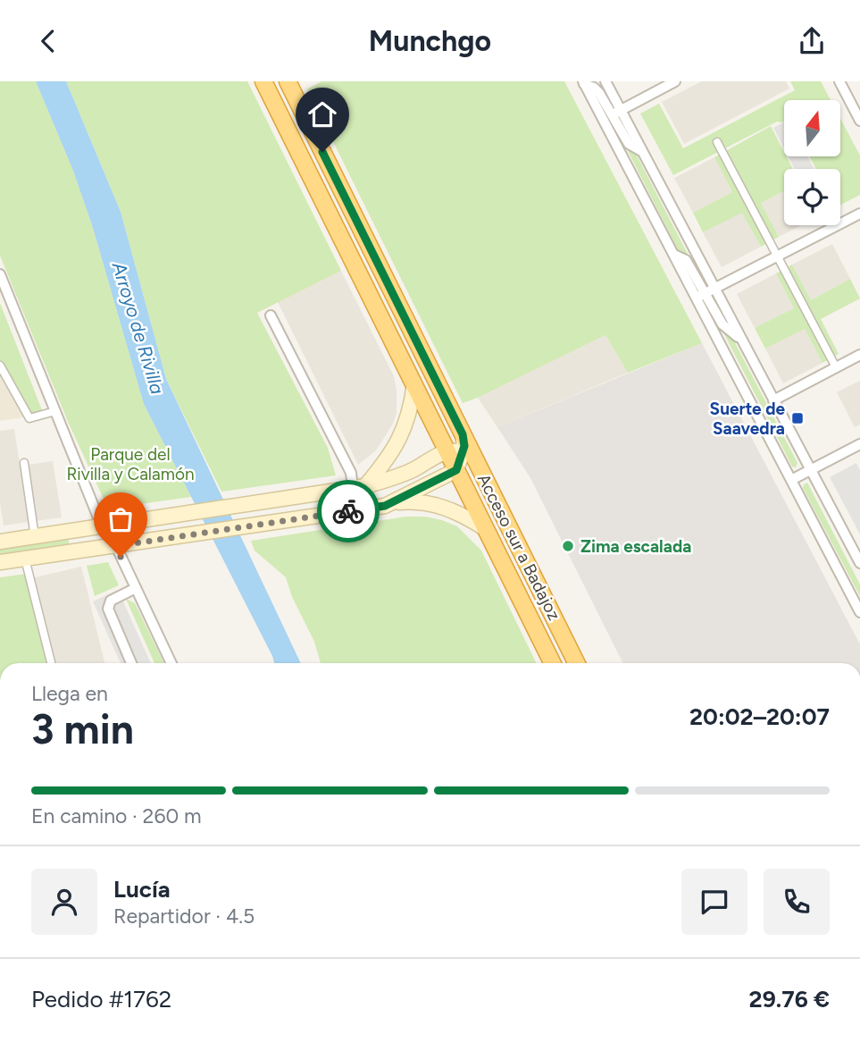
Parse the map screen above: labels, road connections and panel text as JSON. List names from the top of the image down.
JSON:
{
  "streets": {
    "highway": ["Acceso sur a Badajoz"]
  },
  "water": ["Arroyo de Rivilla"],
  "parks": ["Parque del Rivilla y Calamón"],
  "places": {
    "transit": ["Suerte de Saavedra"],
    "other": ["Zima escalada"]
  },
  "north": "top",
  "page": {
    "header": "Munchgo",
    "heading": ["3 min", "Llega en", "20:02–20:07"],
    "panel": [
      "Lucía",
      "Repartidor · 4.5",
      "Pedido #1762",
      "29.76 €"
    ],
    "bar": "En camino · 260 m"
  }
}
